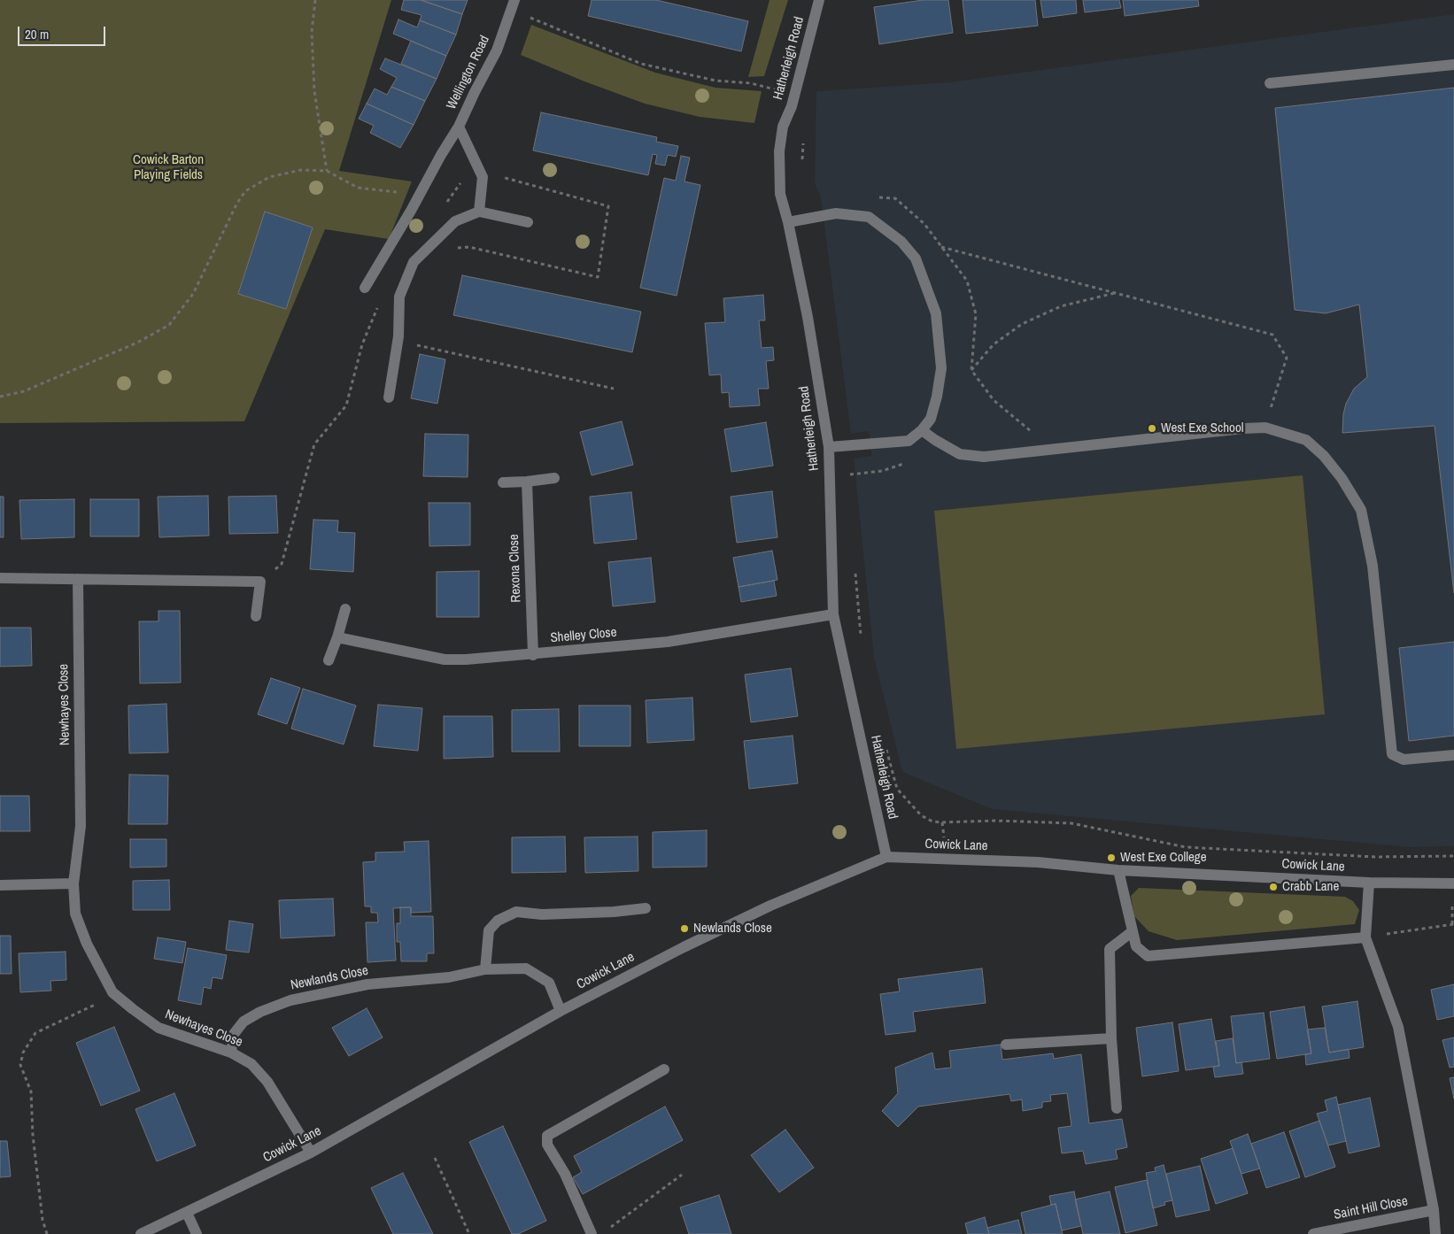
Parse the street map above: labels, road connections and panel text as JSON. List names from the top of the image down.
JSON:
{
  "streets": {
    "street": [
      "Hatherleigh Road",
      "Wellington Road",
      "Rexona Close",
      "Shelley Close",
      "Newhayes Close",
      "Cowick Lane",
      "Newlands Close",
      "Saint Hill Close"
    ]
  },
  "crossings": [
    ["Hatherleigh Road", "Shelley Close"],
    ["Hatherleigh Road", "Cowick Lane"],
    ["Rexona Close", "Shelley Close"],
    ["Newhayes Close", "Cowick Lane"],
    ["Newhayes Close", "Newlands Close"],
    ["Cowick Lane", "Newlands Close"]
  ],
  "parks": ["Cowick Barton Playing Fields"],
  "places": [
    "West Exe School",
    "West Exe College",
    "Crabb Lane",
    "Newlands Close"
  ],
  "scale_bar": "20 m"
}
